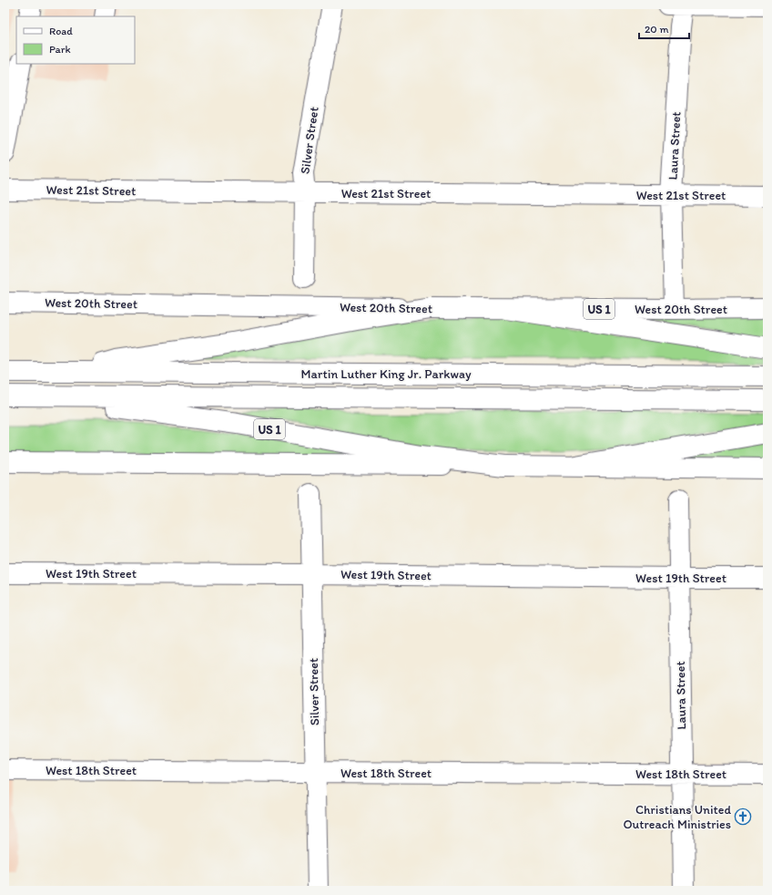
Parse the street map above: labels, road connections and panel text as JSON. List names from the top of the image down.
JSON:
{
  "streets": {
    "main road": [
      "Silver Street",
      "Laura Street",
      "West 21st Street",
      "West 20th Street",
      "US 1",
      "Martin Luther King Jr. Parkway",
      "West 19th Street",
      "West 18th Street"
    ]
  },
  "crossings": [
    ["Silver Street", "West 21st Street"],
    ["Silver Street", "West 19th Street"],
    ["Silver Street", "West 18th Street"],
    ["Laura Street", "West 21st Street"],
    ["Laura Street", "West 20th Street"],
    ["Laura Street", "West 19th Street"],
    ["Laura Street", "West 18th Street"],
    ["US 1", "Martin Luther King Jr. Parkway"]
  ],
  "places": {
    "church": ["Christians United Outreach Ministries"]
  },
  "legend": ["Road", "Park"],
  "scale_bar": "20 m"
}
